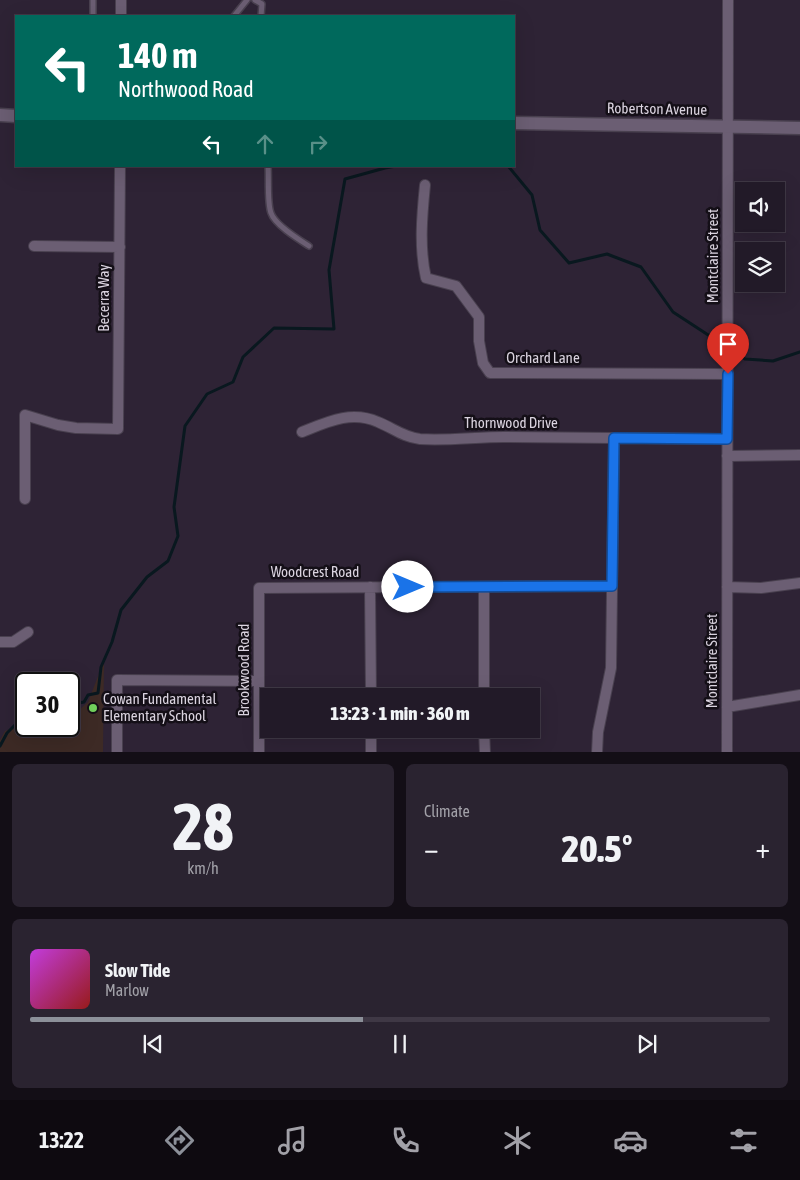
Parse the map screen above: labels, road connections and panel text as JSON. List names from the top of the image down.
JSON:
{
  "streets": {
    "street": [
      "Robertson Avenue",
      "Montclaire Street",
      "Becerra Way",
      "Orchard Lane",
      "Thornwood Drive",
      "Woodcrest Road",
      "Brookwood Road"
    ]
  },
  "crossings": [
    ["Robertson Avenue", "Montclaire Street"],
    ["Montclaire Street", "Orchard Lane"],
    ["Montclaire Street", "Thornwood Drive"],
    ["Woodcrest Road", "Brookwood Road"]
  ],
  "places": ["Cowan Fundamental Elementary School"],
  "page": {
    "turn": ["140 m", "Northwood Road"],
    "limit": "30",
    "trip": "13:23 · 1 min · 360 m",
    "tile": [
      ["28", "km/h"],
      "Climate"
    ],
    "heat": ["−", "20.5°", "+"],
    "song": ["Slow Tide", "Marlow"],
    "tabs": "13:22"
  }
}
